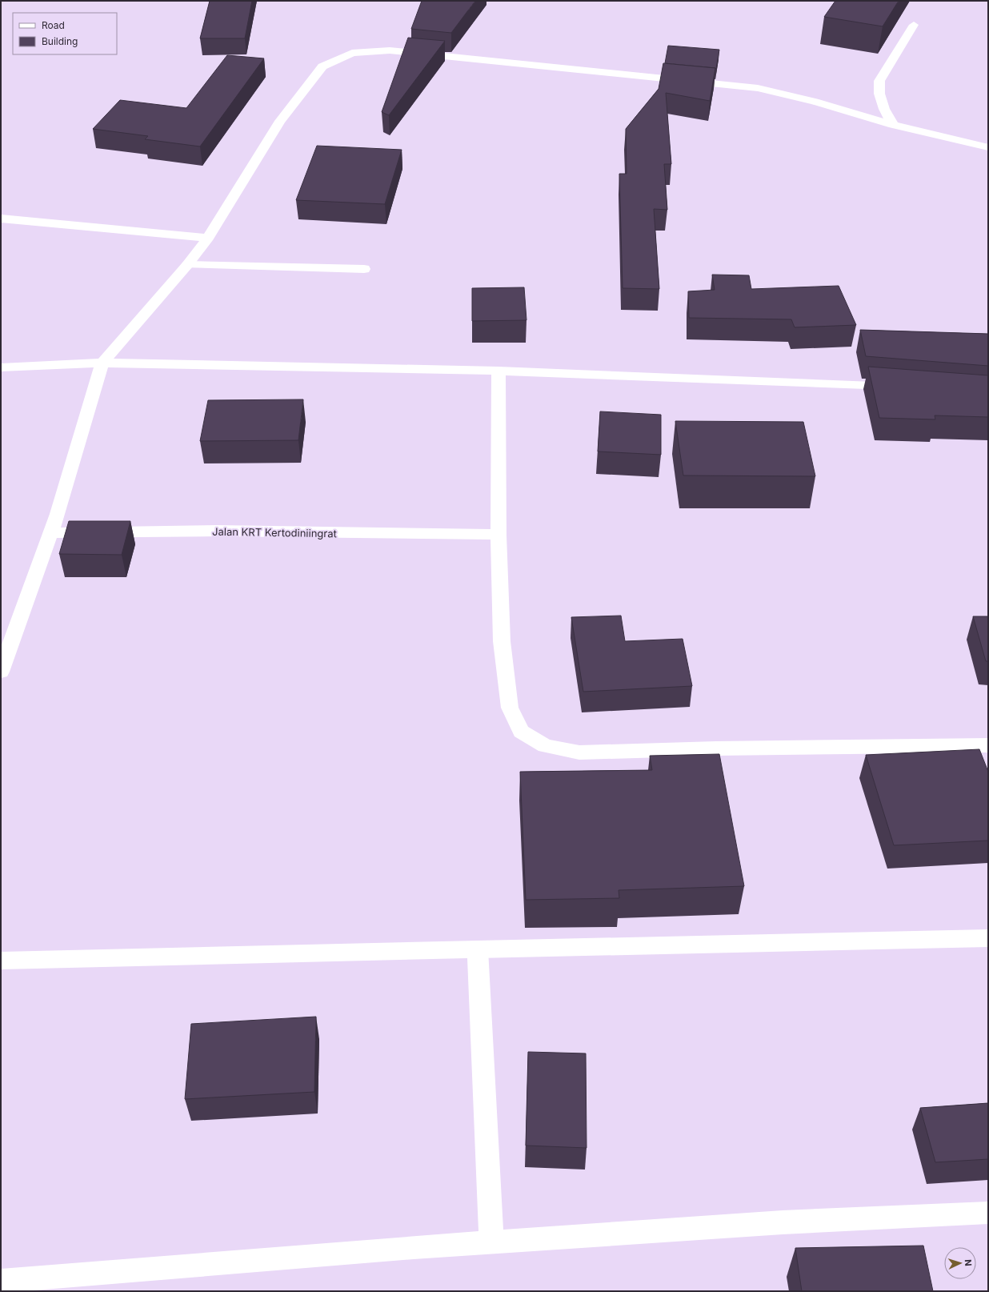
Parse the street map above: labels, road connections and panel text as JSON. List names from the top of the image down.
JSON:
{
  "streets": {
    "street": ["Jalan KRT Kertodiniingrat"]
  },
  "legend": ["Road", "Building"],
  "north": "right"
}
